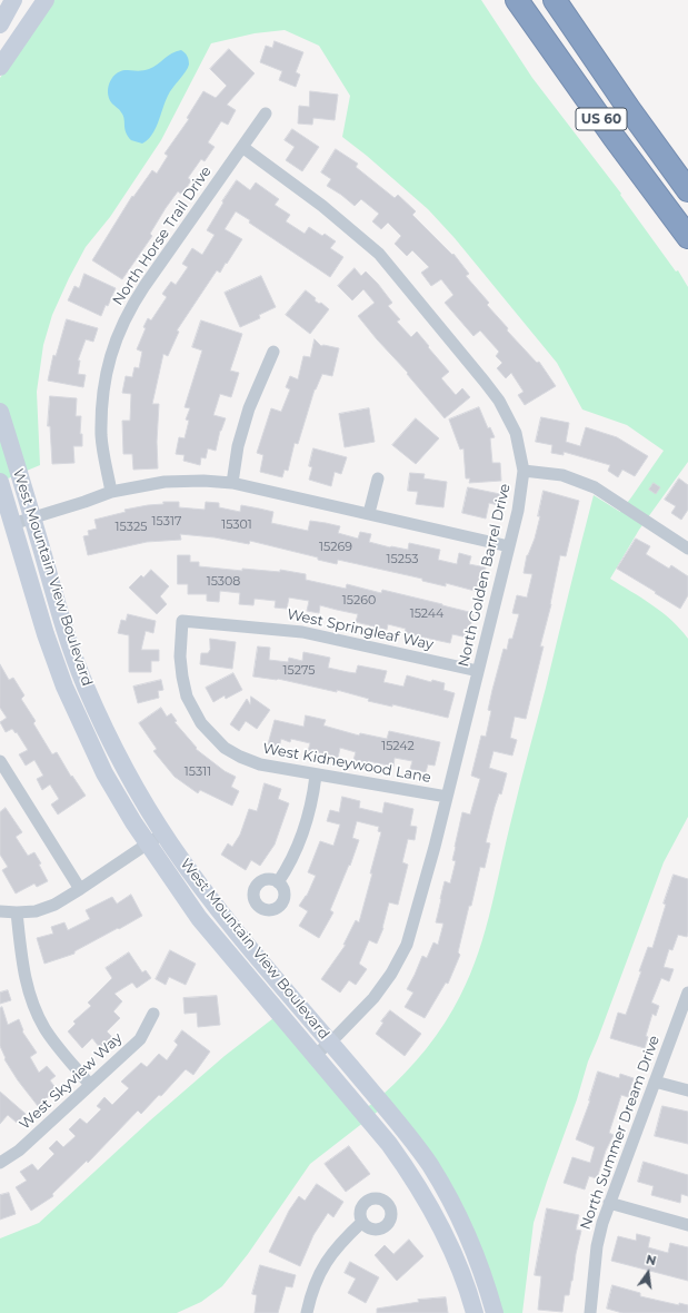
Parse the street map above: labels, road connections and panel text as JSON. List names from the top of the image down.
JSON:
{
  "streets": {
    "highway": ["US 60"],
    "street": [
      "North Horse Trail Drive",
      "North Golden Barrel Drive",
      "West Mountain View Boulevard",
      "West Springleaf Way",
      "West Kidneywood Lane",
      "West Skyview Way",
      "North Summer Dream Drive"
    ]
  },
  "crossings": [
    ["North Horse Trail Drive", "North Golden Barrel Drive"],
    ["North Golden Barrel Drive", "West Mountain View Boulevard"],
    ["North Golden Barrel Drive", "West Springleaf Way"],
    ["North Golden Barrel Drive", "West Kidneywood Lane"],
    ["West Springleaf Way", "West Kidneywood Lane"]
  ],
  "house_numbers": [
    "15317",
    "15301",
    "15325",
    "15269",
    "15253",
    "15308",
    "15260",
    "15244",
    "15275",
    "15242",
    "15311"
  ],
  "north": "top"
}
